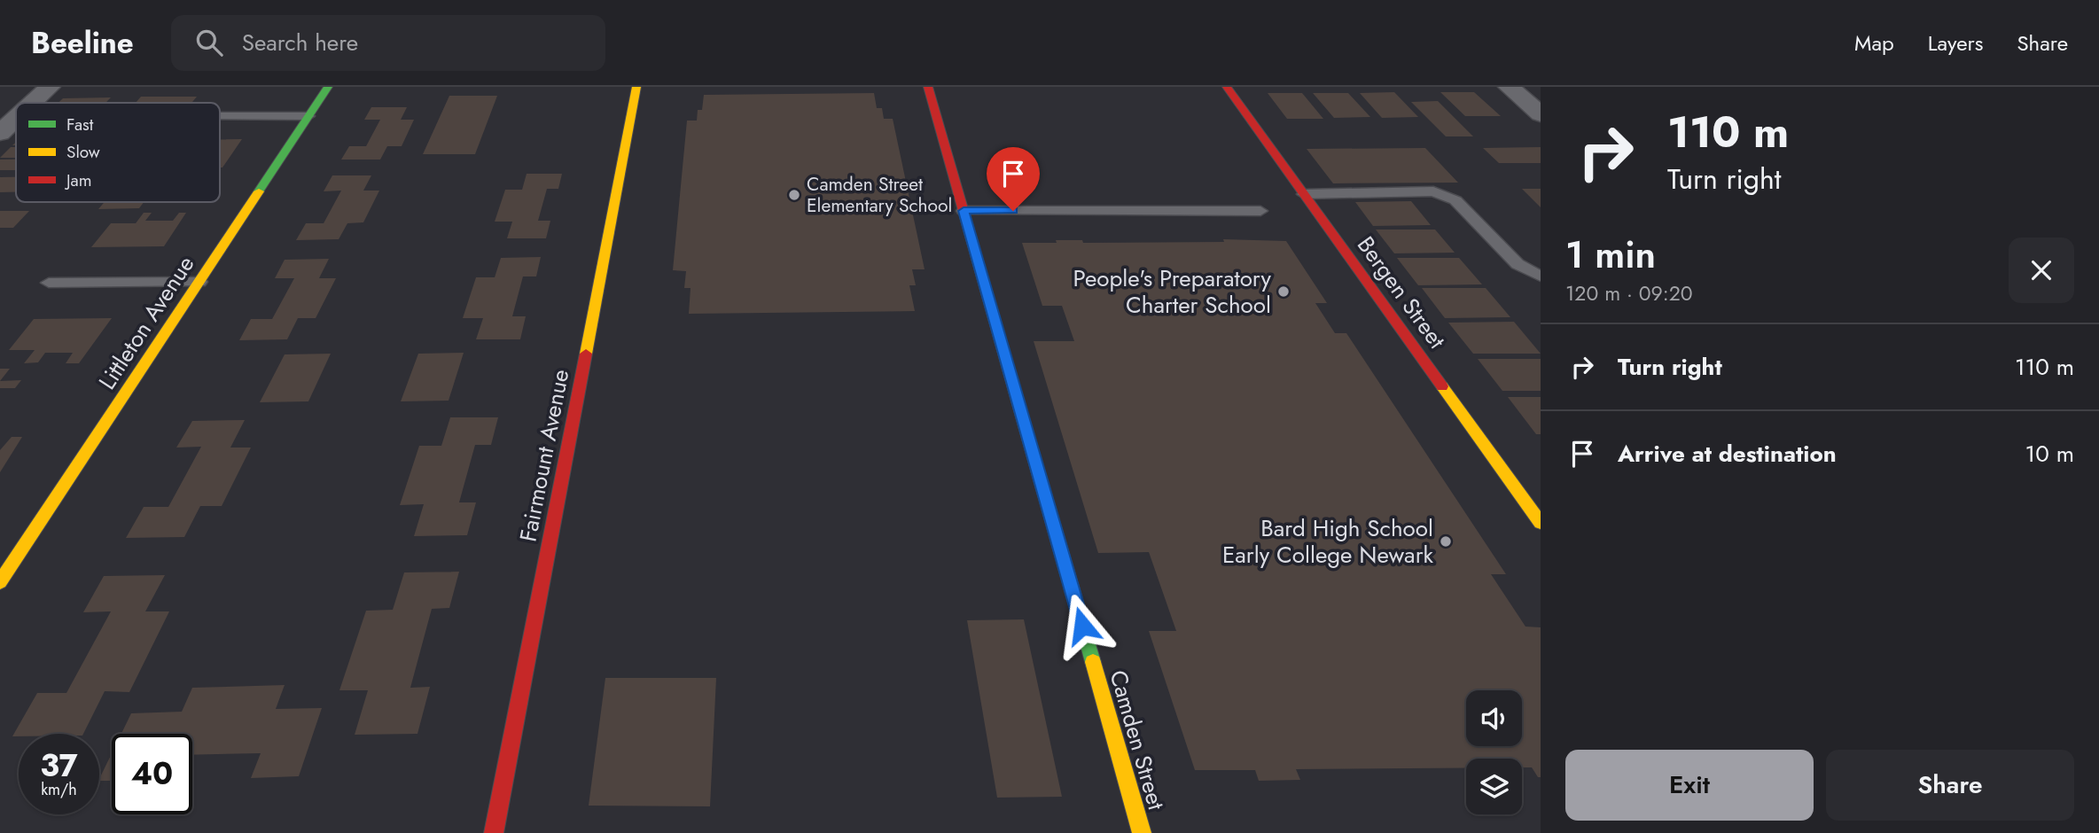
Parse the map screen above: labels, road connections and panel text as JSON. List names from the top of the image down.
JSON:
{
  "streets": {
    "street": [
      "Bergen Street",
      "Littleton Avenue",
      "Fairmount Avenue",
      "Camden Street"
    ]
  },
  "places": ["Camden Street Elementary School", "People's Preparatory Charter School", "Bard High School Early College Newark"],
  "legend": ["Fast", "Slow", "Jam"],
  "page": {
    "header": "Beeline",
    "search": "Search here",
    "nav": ["Map", "Layers", "Share"],
    "turn": ["110 m", "Turn right"],
    "heading": ["1 min", "120 m · 09:20"],
    "list": [
      {
        "name": "Turn right",
        "value": "110 m"
      },
      {
        "name": "Arrive at destination",
        "value": "10 m"
      }
    ],
    "speed": "37 km/h",
    "limit": "40",
    "buttons": ["Exit", "Share"]
  }
}
